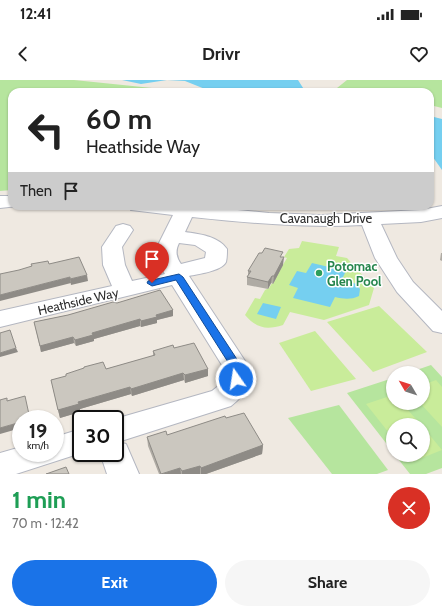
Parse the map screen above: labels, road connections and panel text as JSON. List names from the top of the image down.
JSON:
{
  "streets": {
    "street": ["Cavanaugh Drive", "Heathside Way"]
  },
  "places": ["Potomac Glen Pool"],
  "north": "top left",
  "page": {
    "status": "12:41",
    "header": "Drivr",
    "turn": ["60 m", "Heathside Way"],
    "then": "Then",
    "speed": "19 km/h",
    "limit": "30",
    "heading": ["1 min", "70 m · 12:42"],
    "buttons": ["Exit", "Share"]
  }
}
